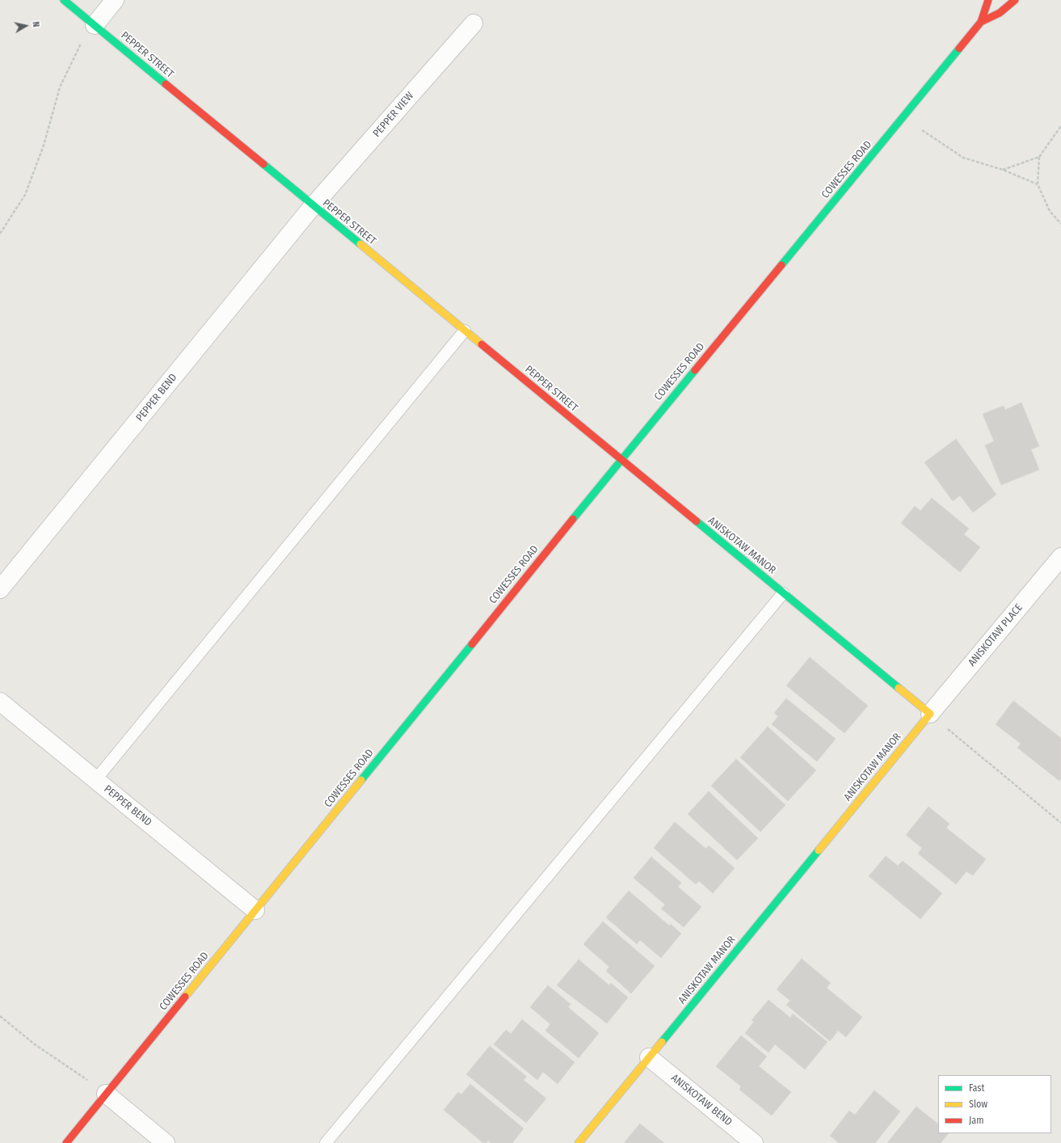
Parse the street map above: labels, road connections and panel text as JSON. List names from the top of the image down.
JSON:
{
  "streets": {
    "street": [
      "PEPPER STREET",
      "PEPPER VIEW",
      "COWESSES ROAD",
      "PEPPER BEND",
      "ANISKOTAW MANOR",
      "ANISKOTAW PLACE",
      "ANISKOTAW BEND"
    ]
  },
  "crossings": [
    ["PEPPER STREET", "PEPPER VIEW"],
    ["PEPPER STREET", "COWESSES ROAD"],
    ["PEPPER STREET", "PEPPER BEND"],
    ["PEPPER STREET", "ANISKOTAW MANOR"],
    ["PEPPER VIEW", "PEPPER BEND"],
    ["COWESSES ROAD", "PEPPER BEND"],
    ["COWESSES ROAD", "ANISKOTAW MANOR"],
    ["ANISKOTAW MANOR", "ANISKOTAW PLACE"],
    ["ANISKOTAW MANOR", "ANISKOTAW BEND"]
  ],
  "legend": ["Fast", "Slow", "Jam"],
  "north": "right"
}
